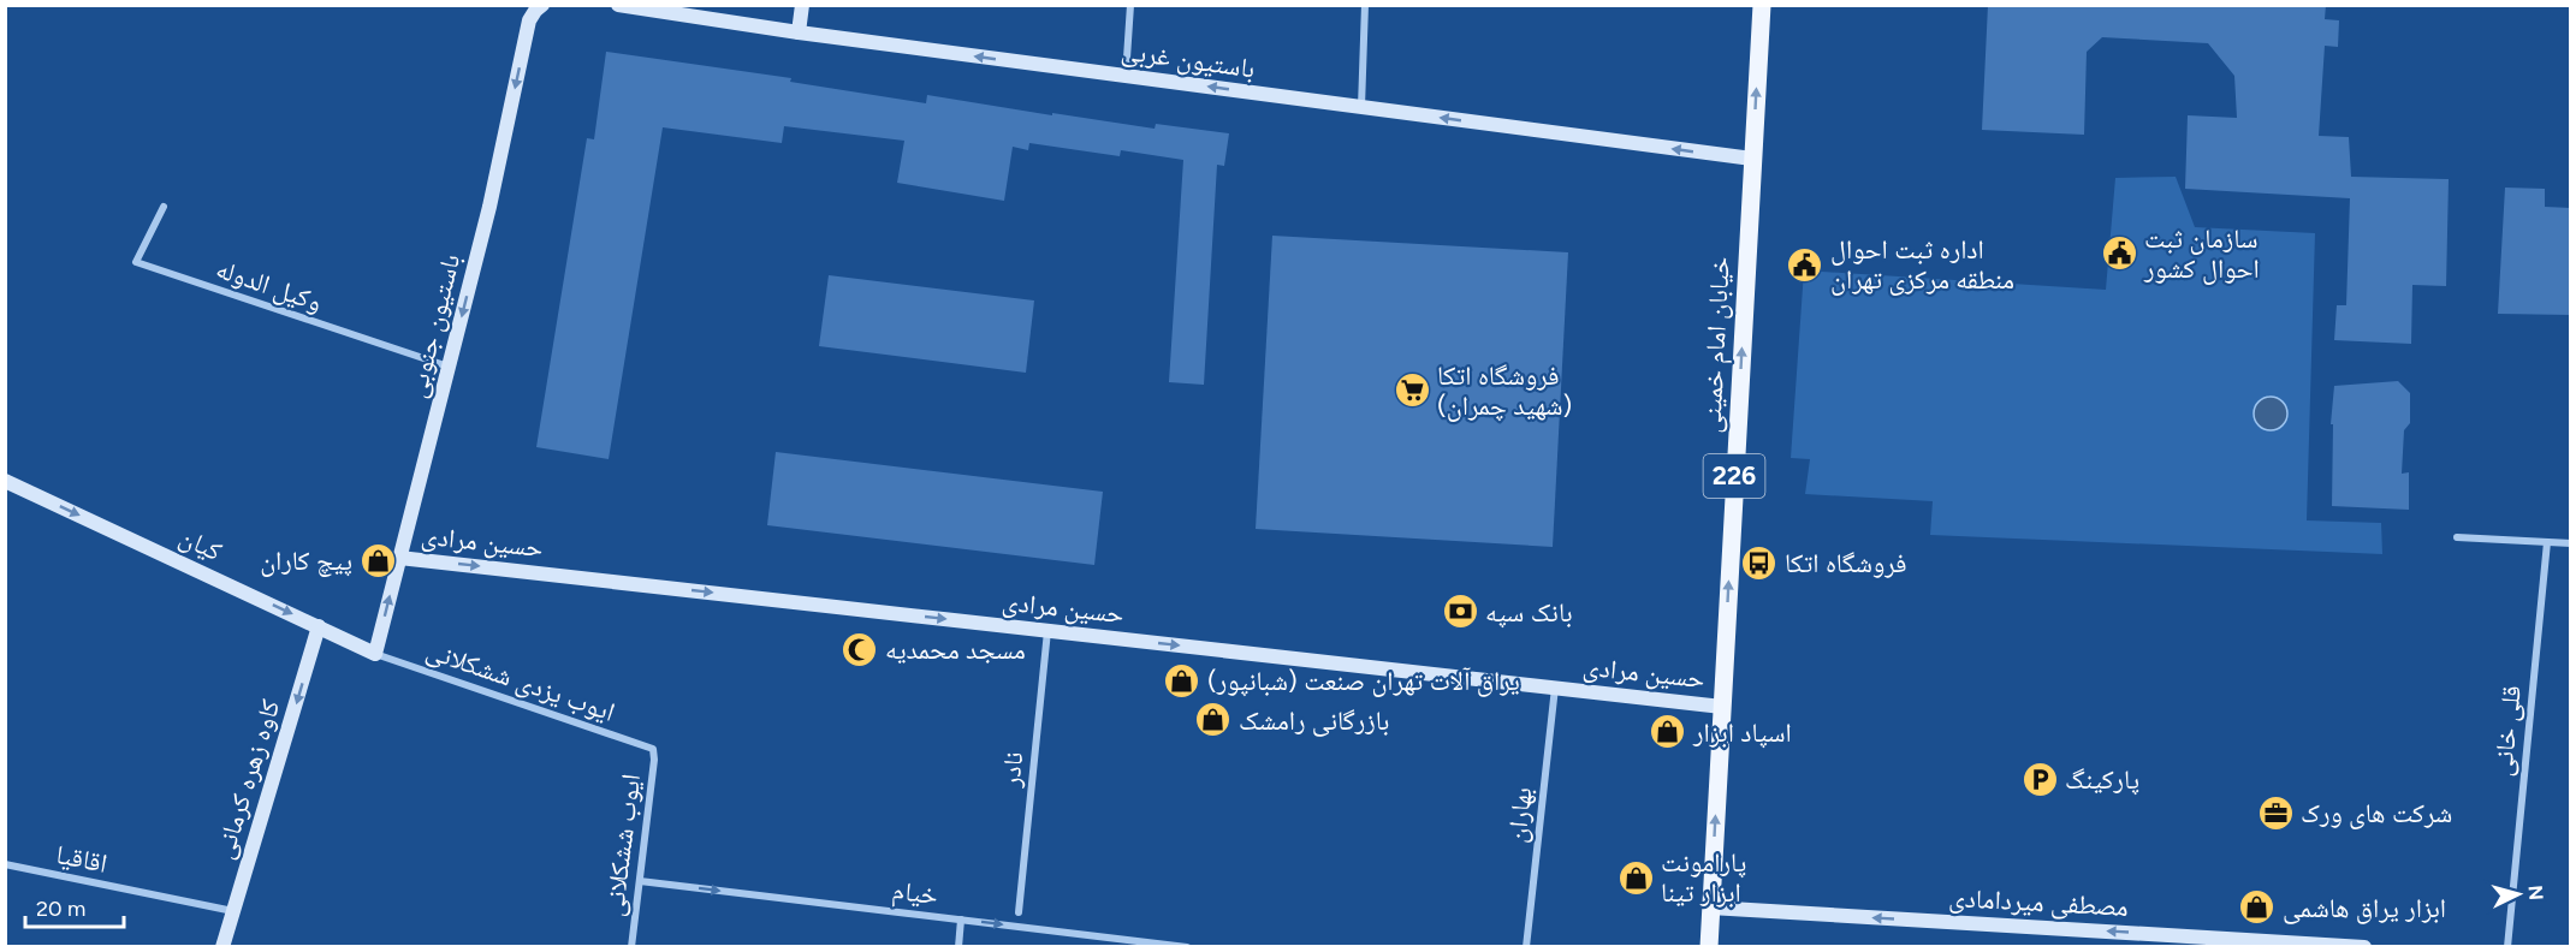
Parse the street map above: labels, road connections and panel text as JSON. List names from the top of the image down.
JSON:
{
  "streets": {
    "main road": ["خیابان امام خمینی", "226"],
    "street": [
      "باستیون غربی",
      "وکیل الدوله",
      "باستیون جنوبی",
      "حسین مرادی",
      "کیان",
      "ایوب یزدی ششکلانی",
      "قلی خانی",
      "نادر",
      "کاوه زهره کرمانی",
      "بهاران",
      "ایوب ششکلانی",
      "اقاقیا",
      "خیام",
      "مصطفی میردامادی"
    ]
  },
  "crossings": [
    ["باستیون غربی", "خیابان امام خمینی"],
    ["وکیل الدوله", "باستیون جنوبی"],
    ["باستیون جنوبی", "حسین مرادی"],
    ["باستیون جنوبی", "کیان"],
    ["باستیون جنوبی", "ایوب یزدی ششکلانی"],
    ["خیابان امام خمینی", "حسین مرادی"],
    ["خیابان امام خمینی", "مصطفی میردامادی"],
    ["حسین مرادی", "نادر"],
    ["حسین مرادی", "بهاران"],
    ["کیان", "ایوب یزدی ششکلانی"],
    ["کیان", "کاوه زهره کرمانی"],
    ["ایوب یزدی ششکلانی", "ایوب ششکلانی"],
    ["کاوه زهره کرمانی", "اقاقیا"],
    ["ایوب ششکلانی", "خیام"]
  ],
  "one_way": [
    "باستیون غربی",
    "خیابان امام خمینی",
    "حسین مرادی",
    "کیان",
    "کاوه زهره کرمانی",
    "خیام",
    "مصطفی میردامادی"
  ],
  "places": {
    "public building": ["سازمان ثبت احوال کشور", "اداره ثبت احوال منطقه مركزی تهران"],
    "supermarket": ["فروشگاه اتکا (شهید چمران)"],
    "shop": [
      "پیچ کاران",
      "یراق آلات تهران صنعت (شبانپور)",
      "بازرگانی رامشک",
      "اسپاد ابزار",
      "پارامونت ابزار تینا",
      "ابزار یراق هاشمی"
    ],
    "bus stop": ["فروشگاه اتکا"],
    "bank": ["بانک سپه"],
    "mosque": ["مسجد محمدیه"],
    "parking": ["پارکینگ"],
    "office": ["شرکت های ورک"]
  },
  "scale_bar": "20 m",
  "north": "right"
}
